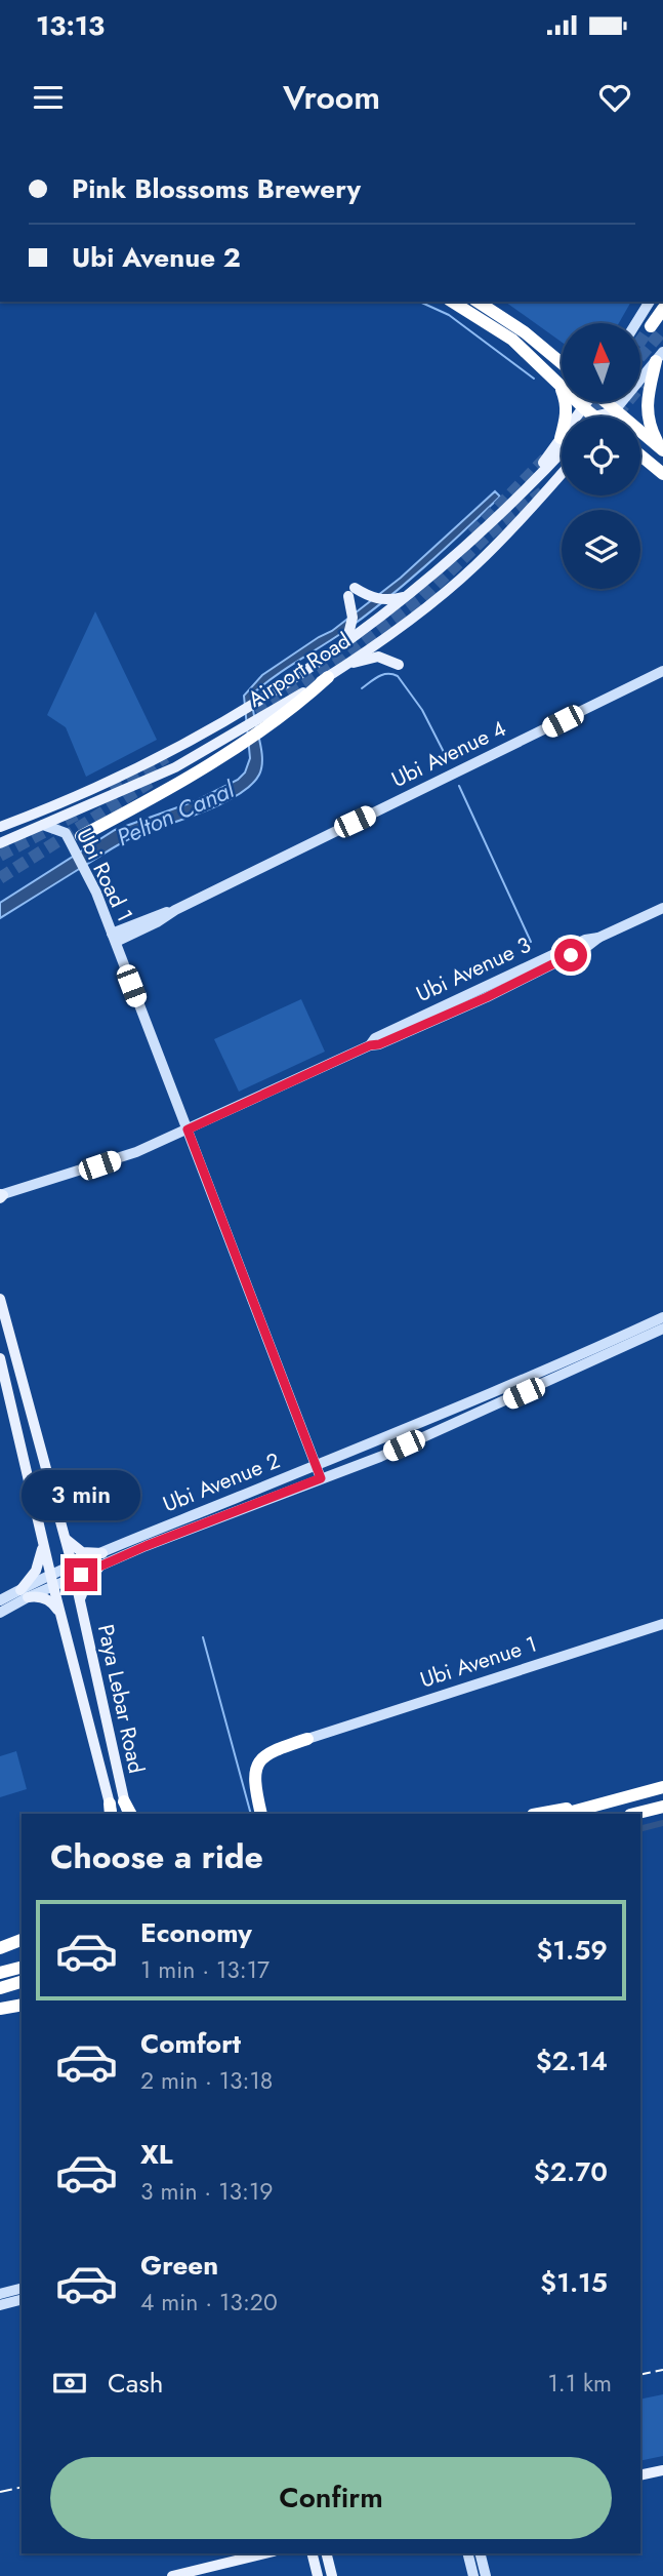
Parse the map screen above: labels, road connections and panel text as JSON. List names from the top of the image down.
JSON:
{
  "streets": {
    "main road": ["Airport Road", "Paya Lebar Road"],
    "street": [
      "Ubi Avenue 4",
      "Ubi Road 1",
      "Ubi Avenue 3",
      "Ubi Avenue 2",
      "Ubi Avenue 1"
    ]
  },
  "crossings": [
    ["Airport Road", "Ubi Road 1"],
    ["Ubi Avenue 4", "Ubi Road 1"],
    ["Ubi Road 1", "Ubi Avenue 3"],
    ["Ubi Road 1", "Ubi Avenue 2"],
    ["Ubi Avenue 2", "Paya Lebar Road"]
  ],
  "water": ["Pelton Canal"],
  "north": "top",
  "page": {
    "status": "13:13",
    "header": "Vroom",
    "banner": ["Pink Blossoms Brewery", "Ubi Avenue 2"],
    "bubble": "3 min",
    "heading": "Choose a ride",
    "list": [
      {
        "name": "Economy",
        "note": "1 min · 13:17",
        "value": "$1.59"
      },
      {
        "name": "Comfort",
        "note": "2 min · 13:18",
        "value": "$2.14"
      },
      {
        "name": "XL",
        "note": "3 min · 13:19",
        "value": "$2.70"
      },
      {
        "name": "Green",
        "note": "4 min · 13:20",
        "value": "$1.15"
      }
    ],
    "pay": ["Cash", "1.1 km"],
    "buttons": "Confirm"
  }
}
